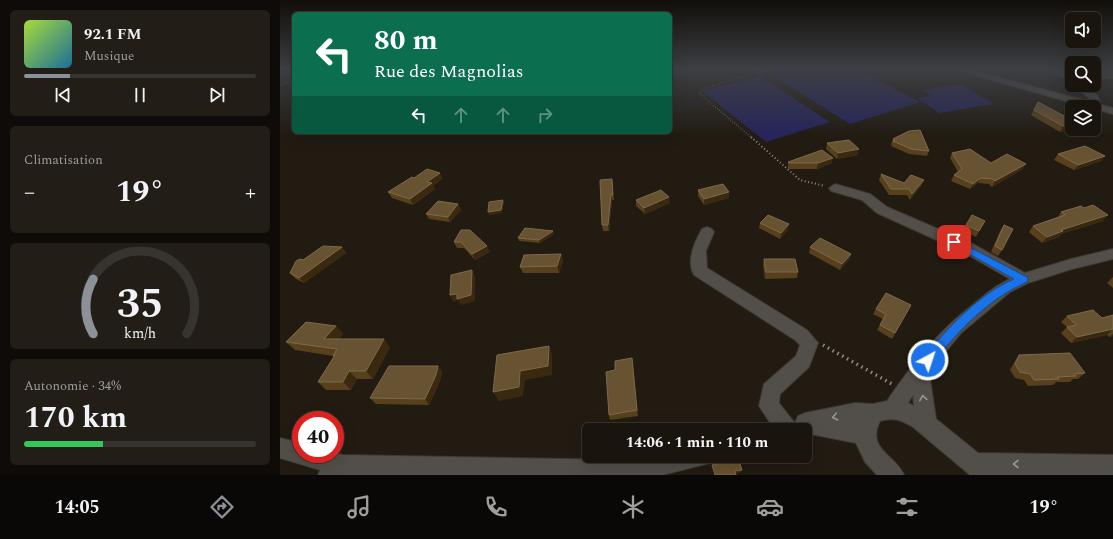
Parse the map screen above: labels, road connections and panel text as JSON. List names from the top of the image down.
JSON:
{
  "page": {
    "turn": ["80 m", "Rue des Magnolias"],
    "song": ["92.1 FM", "Musique"],
    "tile": [
      "Climatisation",
      ["Autonomie · 34%", "170 km"]
    ],
    "heat": ["−", "19°", "+"],
    "limit": "40",
    "trip": "14:06 · 1 min · 110 m",
    "tabs": ["14:05", "19°"],
    "gauge": ["35", "km/h"]
  }
}
